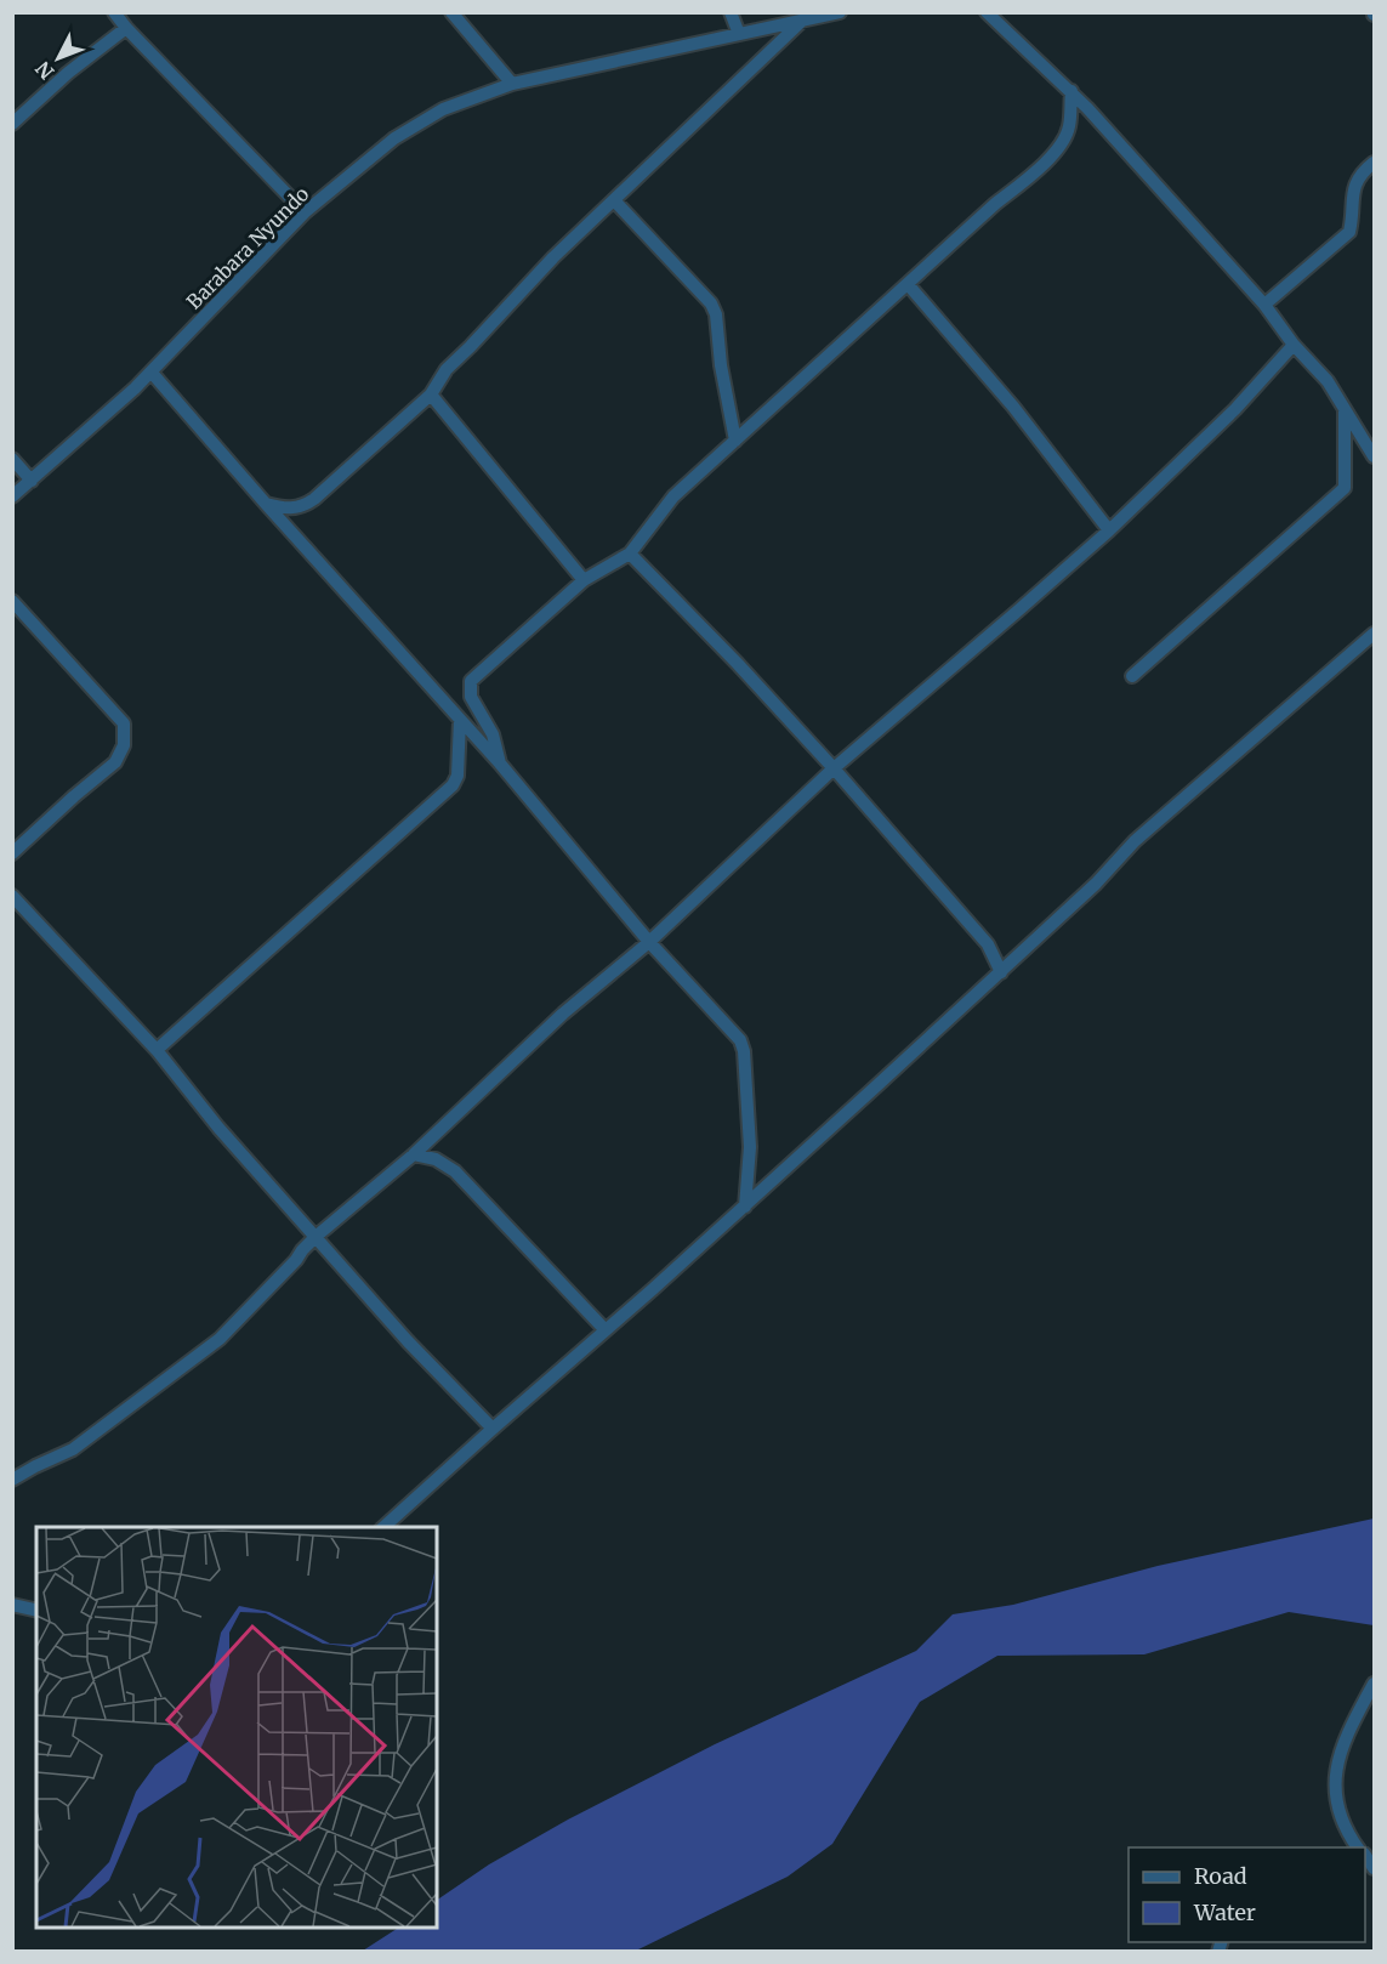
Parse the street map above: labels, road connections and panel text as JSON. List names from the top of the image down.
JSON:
{
  "streets": {
    "street": ["Barabara Nyundo"]
  },
  "legend": ["Road", "Water"],
  "north": "bottom left"
}
